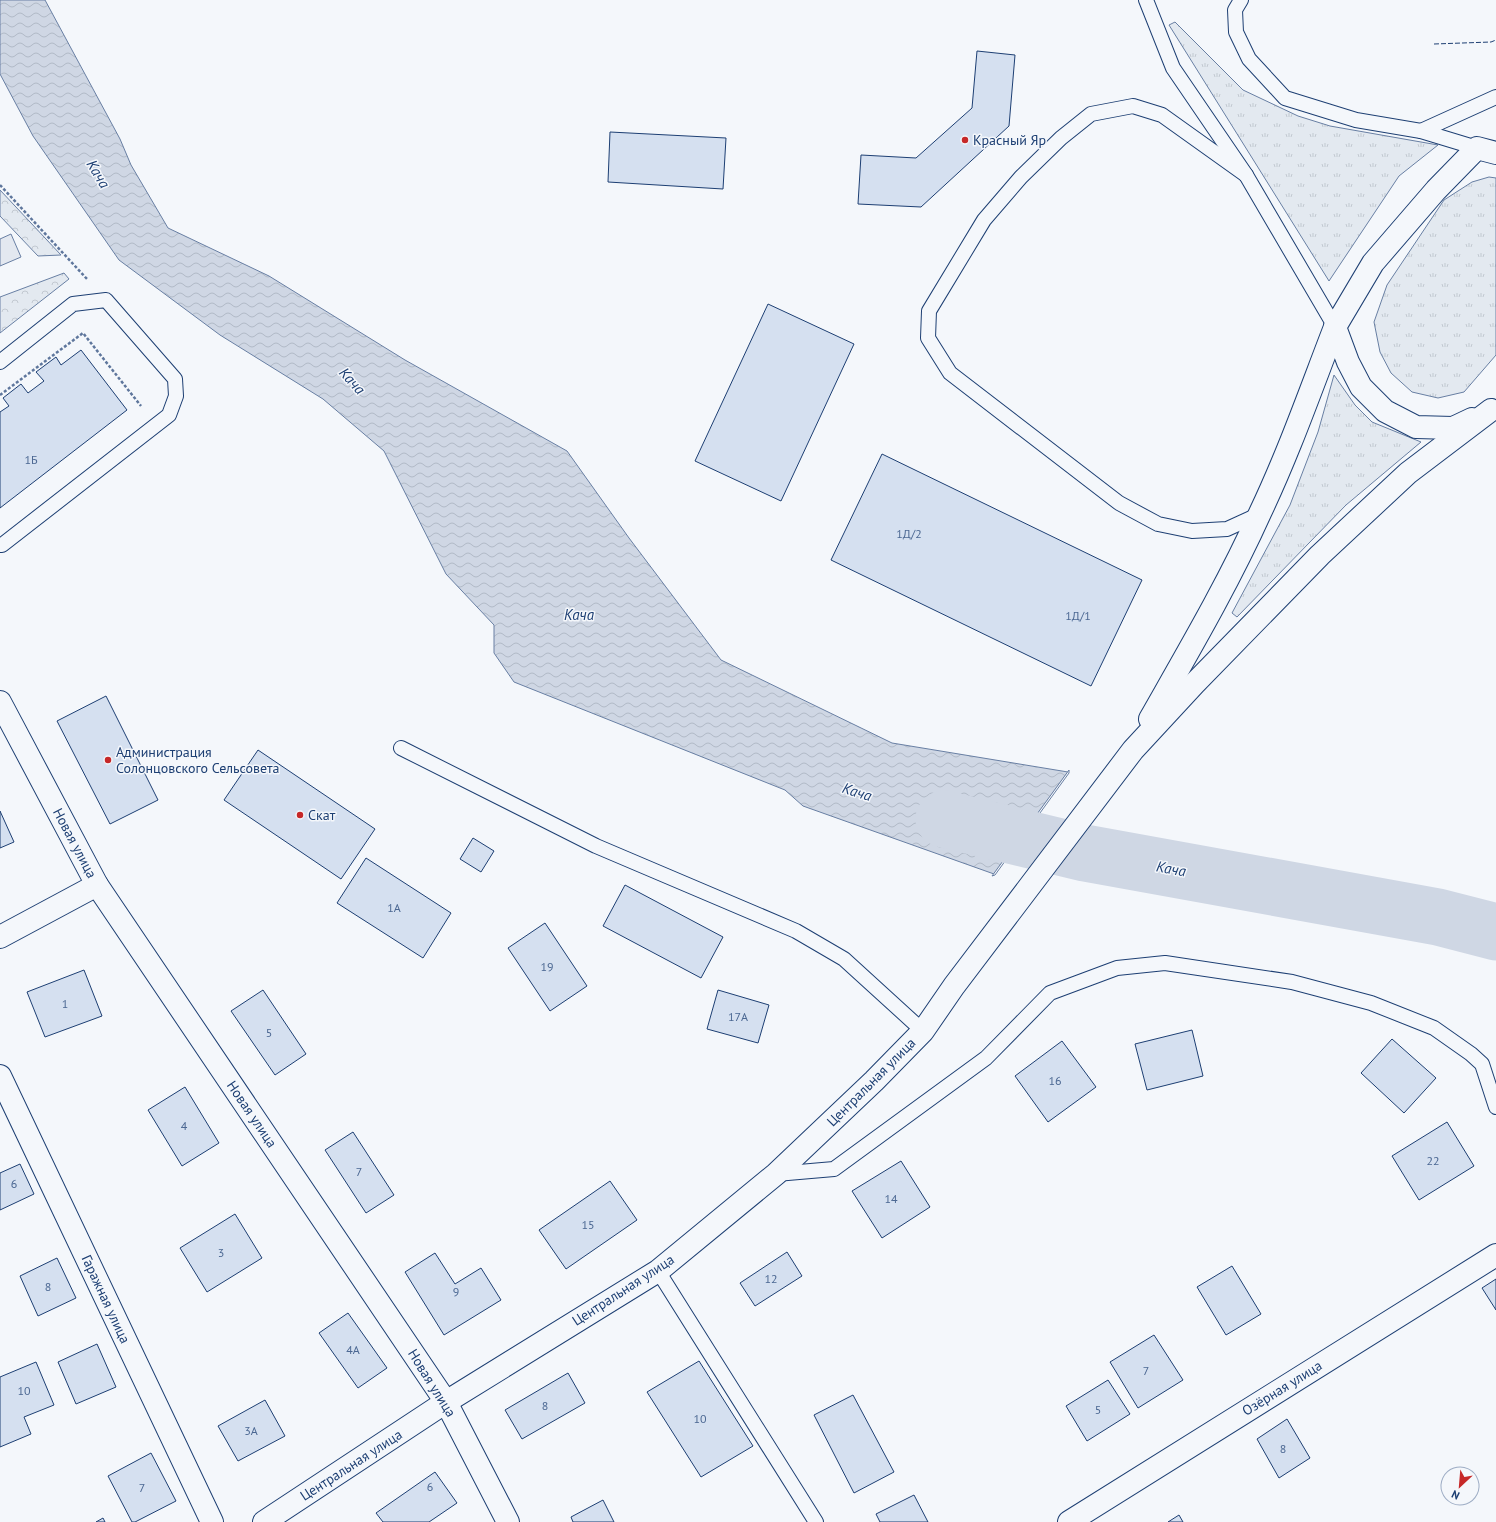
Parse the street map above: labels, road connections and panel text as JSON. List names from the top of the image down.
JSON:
{
  "streets": {
    "street": [
      "Новая улица",
      "Центральная улица",
      "Гаражная улица",
      "Озёрная улица"
    ]
  },
  "crossings": [
    ["Новая улица", "Центральная улица"]
  ],
  "water": ["Кача"],
  "places": ["Красный Яр", "Администрация Солонцовского Сельсовета", "Скат"],
  "house_numbers": [
    "1Б",
    "1Д/2",
    "1Д/1",
    "1А",
    "19",
    "1",
    "17А",
    "5",
    "16",
    "4",
    "22",
    "7",
    "6",
    "14",
    "15",
    "3",
    "12",
    "8",
    "9",
    "4А",
    "7",
    "10",
    "8",
    "5",
    "10",
    "3А",
    "8",
    "6",
    "7"
  ],
  "north": "bottom left"
}
